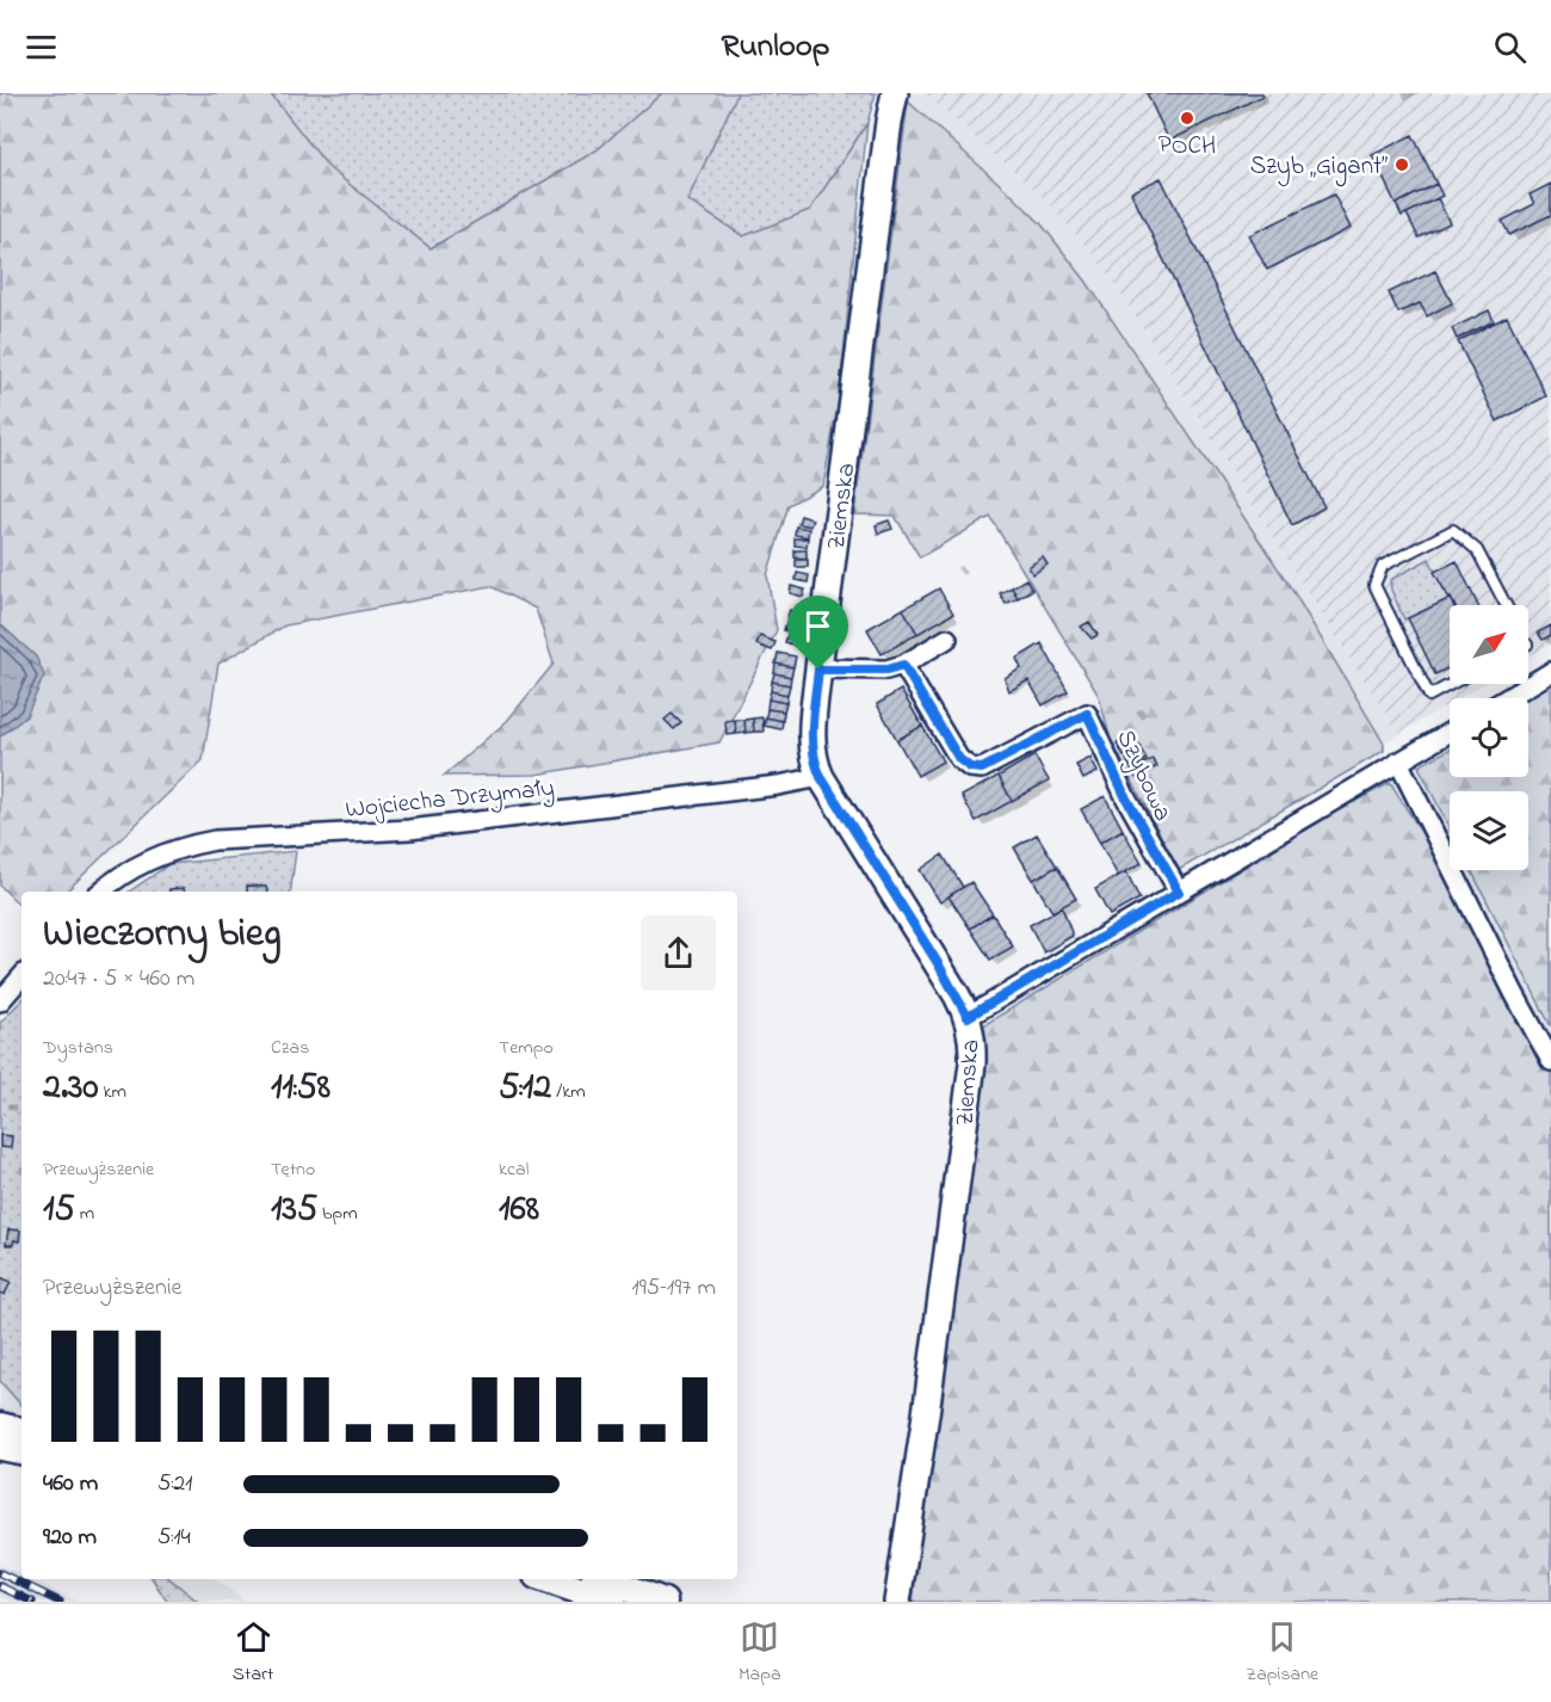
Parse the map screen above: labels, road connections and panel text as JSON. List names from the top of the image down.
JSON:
{
  "streets": {
    "street": ["Ziemska", "Szybowa", "Wojciecha Drzymały"]
  },
  "crossings": [
    ["Ziemska", "Wojciecha Drzymały"]
  ],
  "places": ["POCH", "Szyb „Gigant”"],
  "north": "top right",
  "page": {
    "header": "Runloop",
    "heading": ["Wieczorny bieg", "20:47 · 5 × 460 m"],
    "stats": [
      ["Dystans", "2.30 km"],
      ["Czas", "11:58"],
      ["Tempo", "5:12 /km"],
      ["Przewyższenie", "15 m"],
      ["Tętno", "135 bpm"],
      ["kcal", "168"]
    ],
    "chart": ["Przewyższenie", "195–197 m"],
    "list": [
      {
        "name": "460 m",
        "note": "5:21"
      },
      {
        "name": "920 m",
        "note": "5:14"
      }
    ],
    "tabs": ["Start", "Mapa", "Zapisane"]
  }
}
